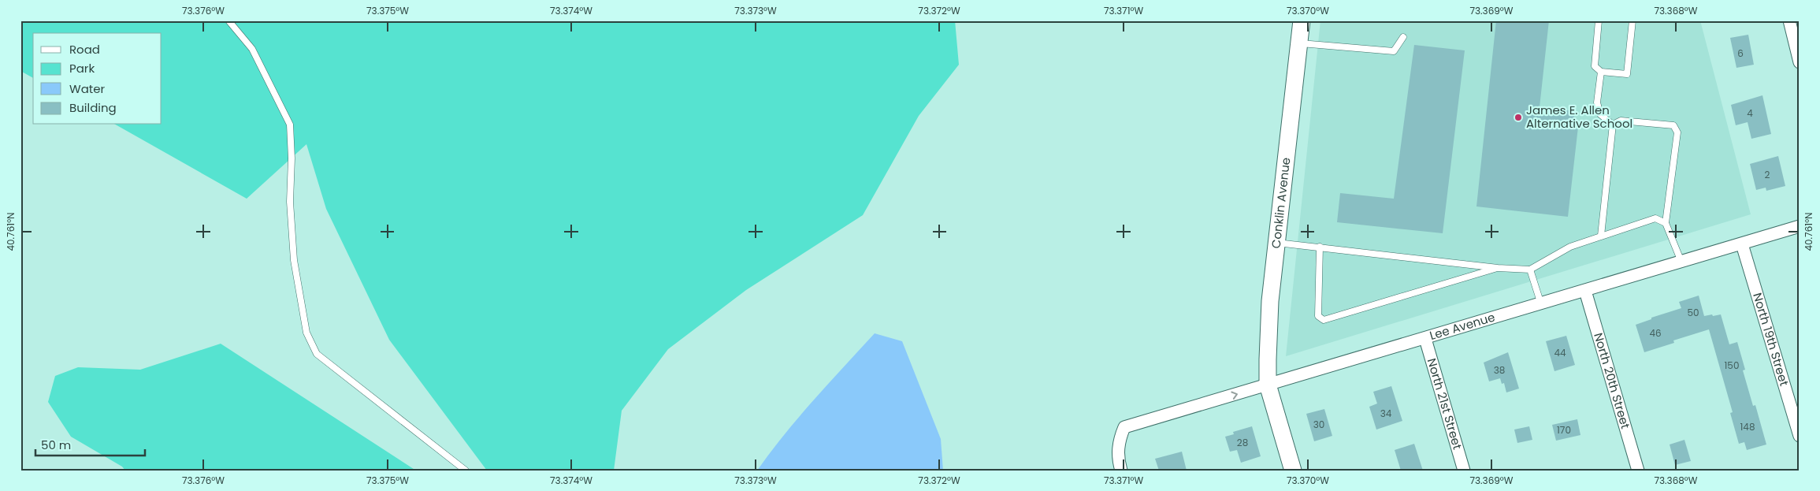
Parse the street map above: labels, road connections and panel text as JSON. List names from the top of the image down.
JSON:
{
  "streets": {
    "street": [
      "Conklin Avenue",
      "Lee Avenue",
      "North 19th Street",
      "North 20th Street",
      "North 21st Street"
    ]
  },
  "crossings": [
    ["Conklin Avenue", "Lee Avenue"],
    ["Lee Avenue", "North 19th Street"],
    ["Lee Avenue", "North 20th Street"],
    ["Lee Avenue", "North 21st Street"]
  ],
  "places": ["James E. Allen Alternative School"],
  "house_numbers": [
    "6",
    "4",
    "2",
    "50",
    "46",
    "44",
    "150",
    "38",
    "34",
    "30",
    "148",
    "170",
    "28"
  ],
  "legend": [
    "Road",
    "Park",
    "Water",
    "Building"
  ],
  "scale_bar": "50 m",
  "coordinates": [
    "73.376°W",
    "73.375°W",
    "73.374°W",
    "73.373°W",
    "73.372°W",
    "73.371°W",
    "73.370°W",
    "73.369°W",
    "73.368°W",
    "40.761°N"
  ]
}
